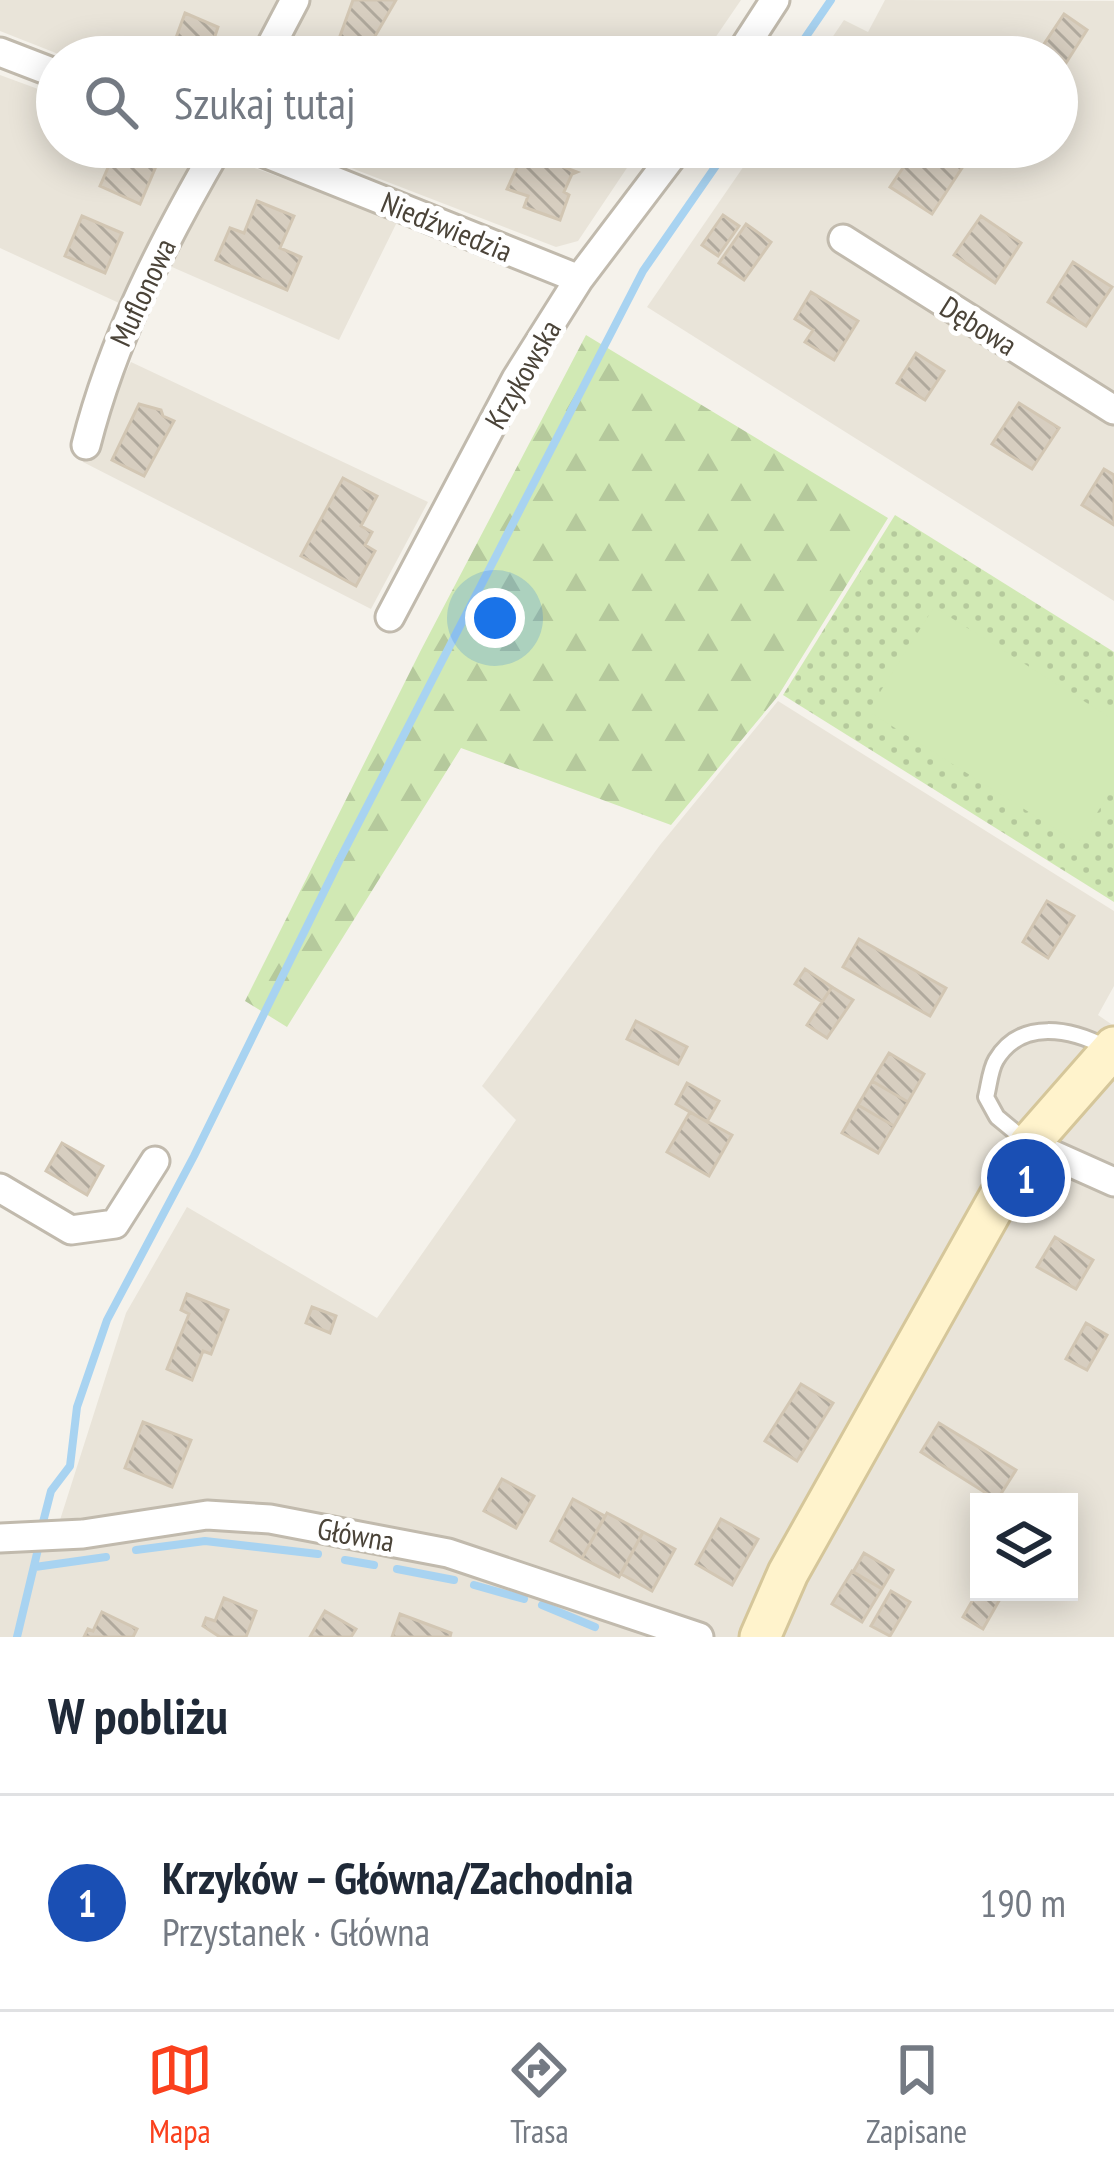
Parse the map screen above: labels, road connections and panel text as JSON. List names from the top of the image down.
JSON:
{
  "streets": {
    "street": [
      "Niedźwiedzia",
      "Muflonowa",
      "Dębowa",
      "Krzykowska",
      "Główna"
    ]
  },
  "crossings": [
    ["Niedźwiedzia", "Krzykowska"]
  ],
  "page": {
    "search": "Szukaj tutaj",
    "pins": "1",
    "heading": "W pobliżu",
    "list": [
      {
        "mark": "1",
        "name": "Krzyków – Główna/Zachodnia",
        "note": "Przystanek · Główna",
        "value": "190 m"
      }
    ],
    "nav": ["Mapa", "Trasa", "Zapisane"]
  }
}
